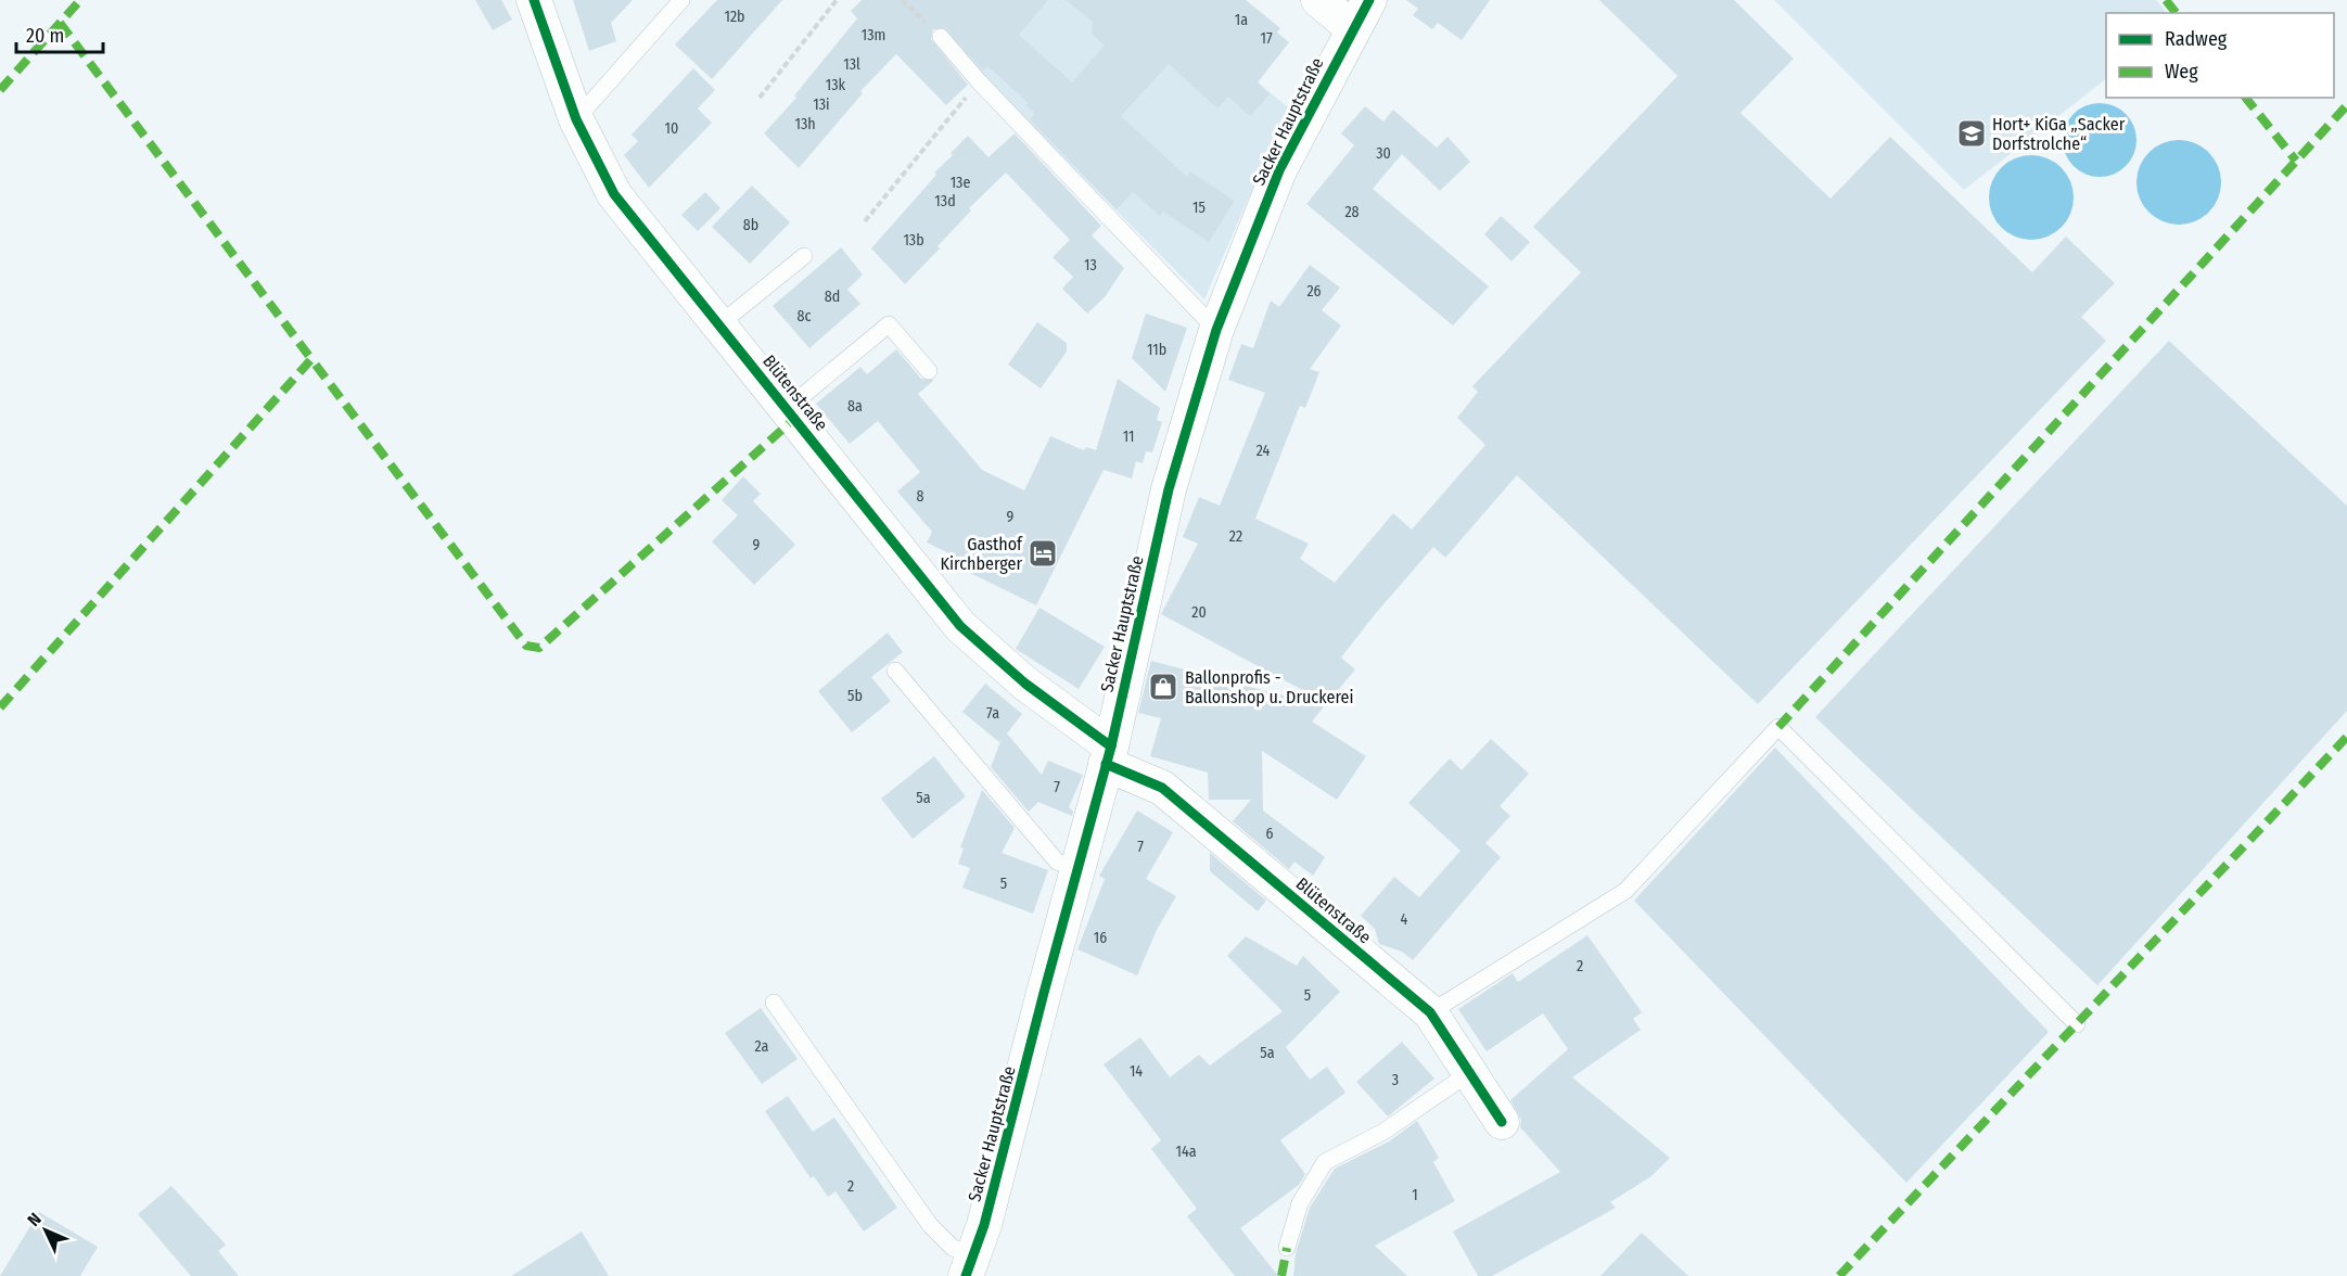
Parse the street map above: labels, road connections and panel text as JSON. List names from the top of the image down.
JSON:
{
  "streets": {
    "street": ["Sacker Hauptstraße", "Blütenstraße"]
  },
  "crossings": [
    ["Sacker Hauptstraße", "Blütenstraße"]
  ],
  "places": {
    "school or university": ["Hort+ KiGa „Sacker Dorfstrolche“"],
    "hotel": ["Gasthof Kirchberger"],
    "shop": ["Ballonprofis - Ballonshop u. Druckerei"]
  },
  "house_numbers": [
    "12b",
    "1a",
    "13m",
    "17",
    "13l",
    "13k",
    "13i",
    "13h",
    "10",
    "30",
    "13e",
    "13d",
    "15",
    "28",
    "8b",
    "13b",
    "13",
    "26",
    "8d",
    "8c",
    "11b",
    "8a",
    "11",
    "24",
    "8",
    "9",
    "22",
    "9",
    "20",
    "5b",
    "7a",
    "7",
    "5a",
    "6",
    "7",
    "5",
    "4",
    "16",
    "2",
    "5",
    "2a",
    "5a",
    "14",
    "3",
    "14a",
    "2",
    "1"
  ],
  "legend": ["Radweg", "Weg"],
  "scale_bar": "20 m",
  "north": "top left"
}
